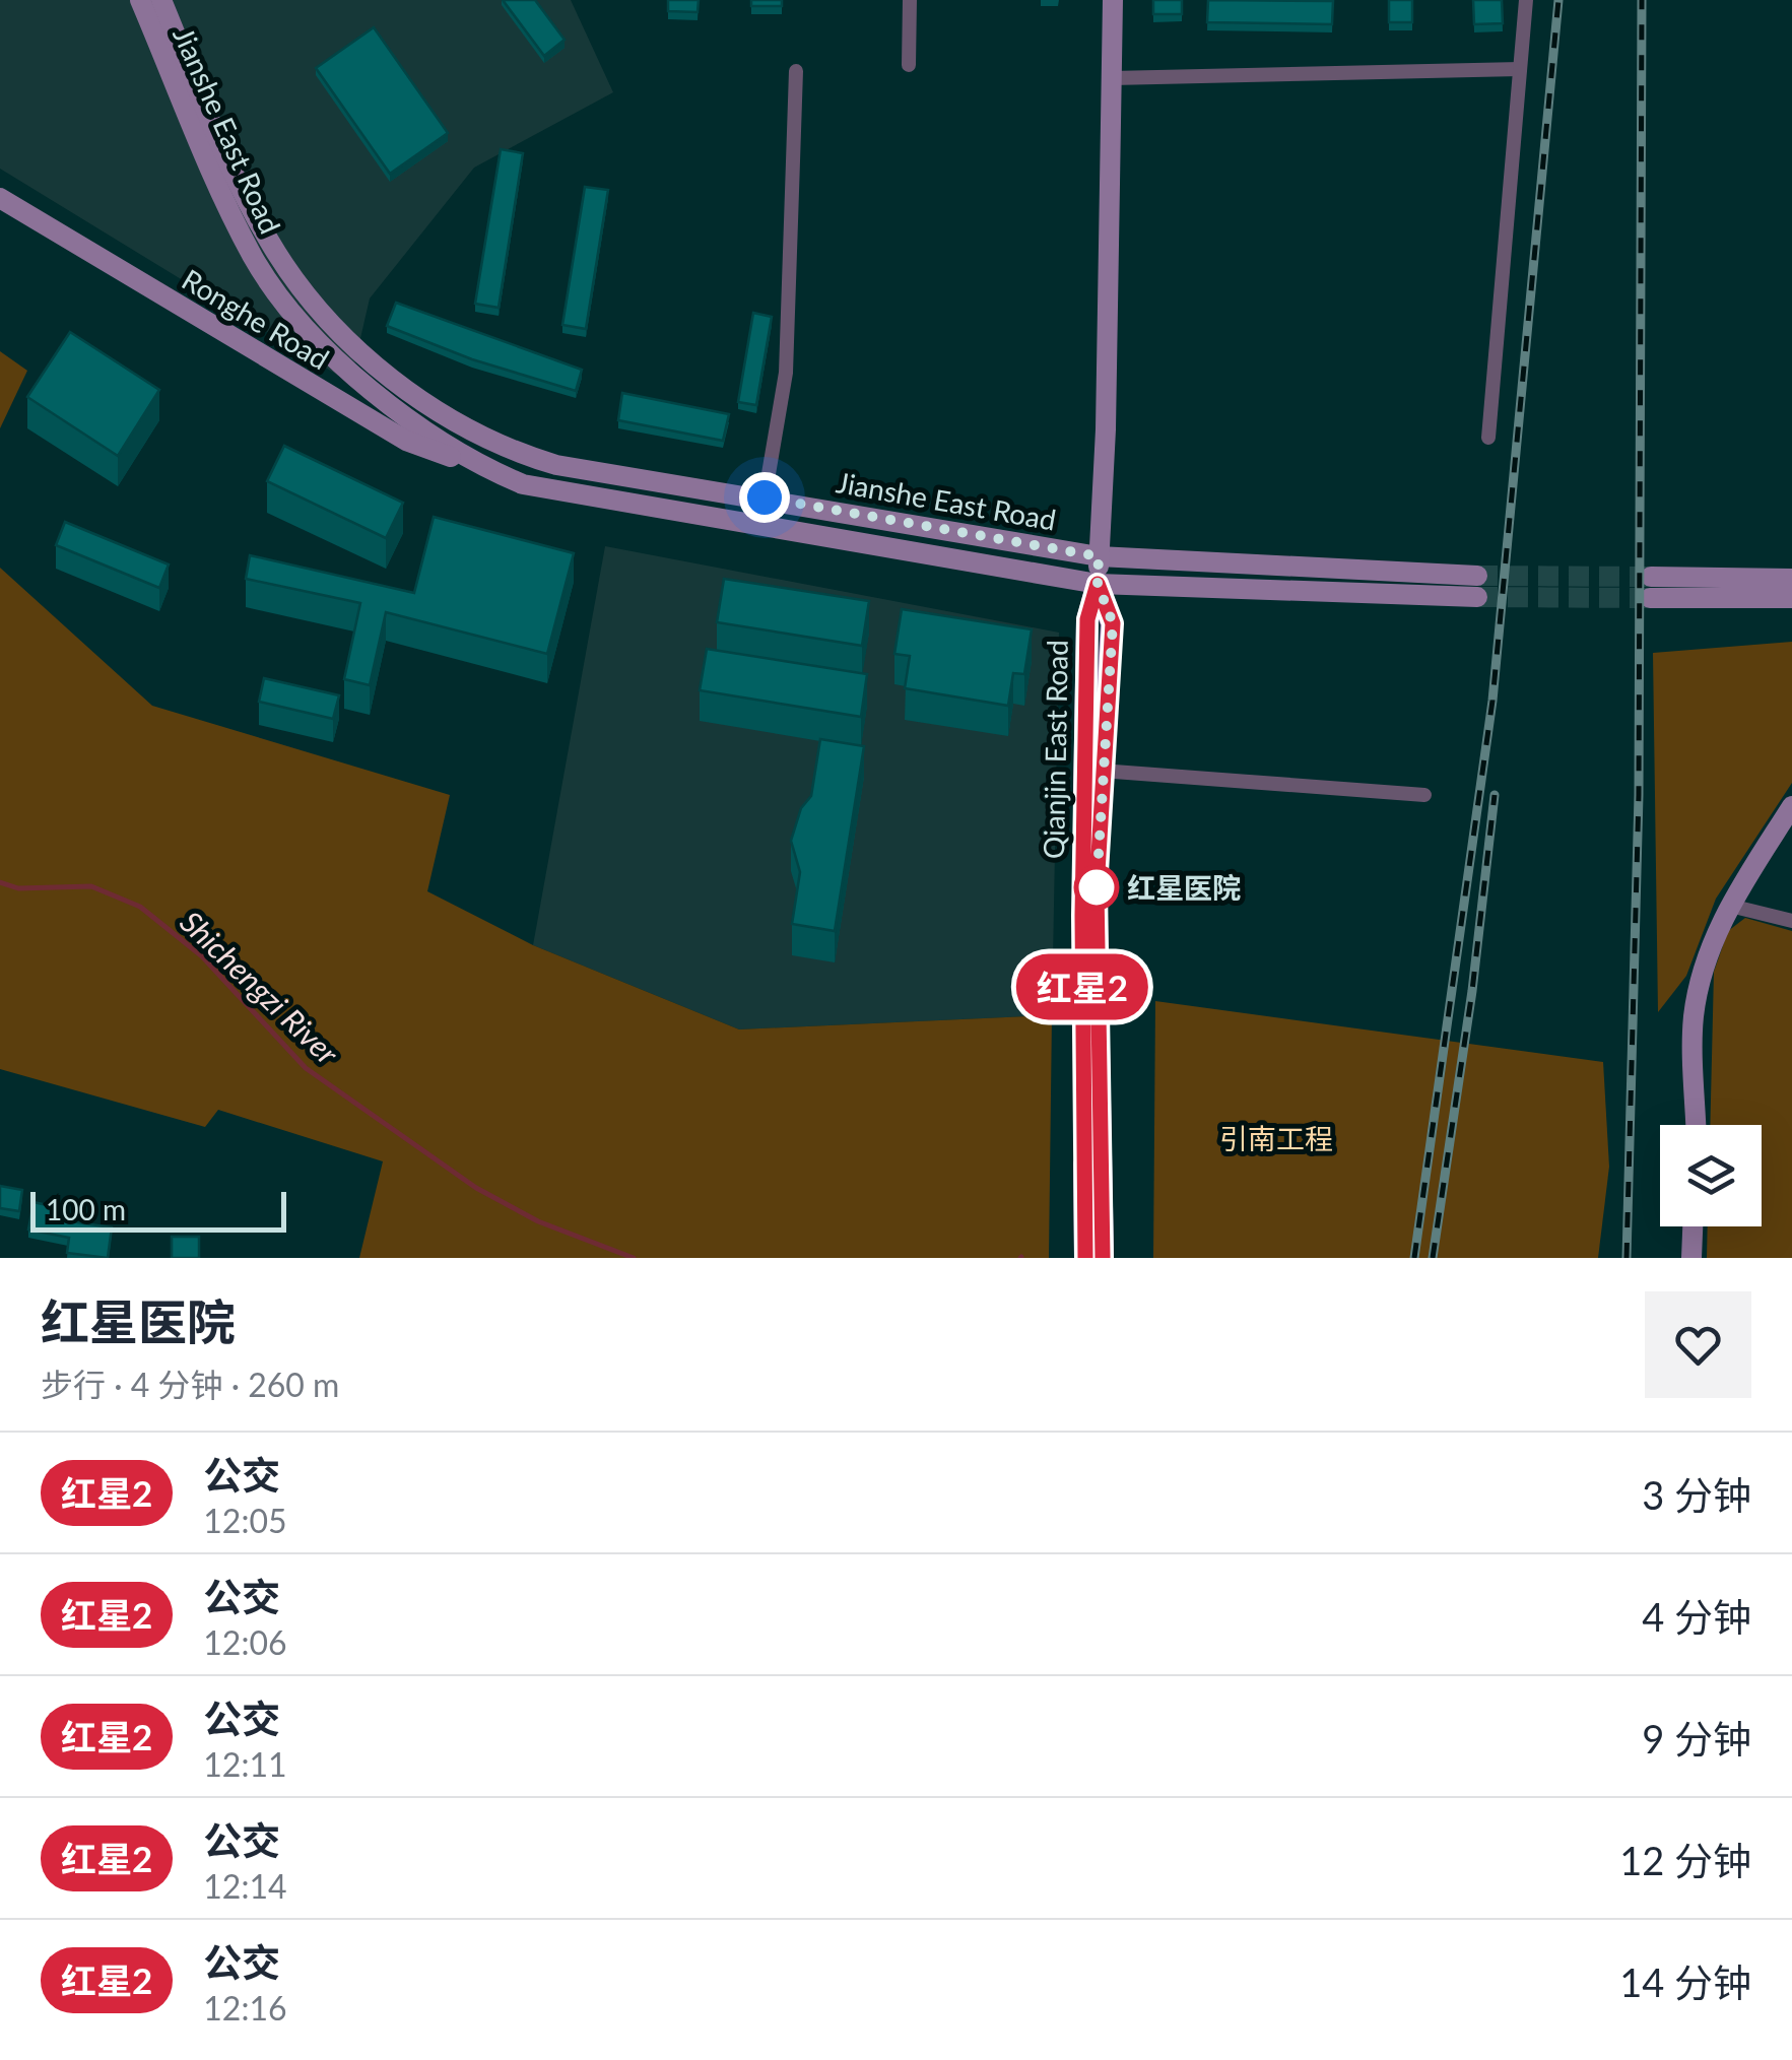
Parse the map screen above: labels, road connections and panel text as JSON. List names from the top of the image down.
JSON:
{
  "streets": {
    "main road": ["Jianshe East Road", "Ronghe Road", "Qianjin East Road"]
  },
  "crossings": [
    ["Jianshe East Road", "Ronghe Road"],
    ["Jianshe East Road", "Qianjin East Road"]
  ],
  "water": ["Shichengzi River"],
  "parks": ["引南工程"],
  "places": ["红星医院"],
  "lines": ["bus line 红星2"],
  "scale_bar": "100 m",
  "page": {
    "on_map": "红星2",
    "scale": "100 m",
    "heading": ["红星医院", "步行 · 4 分钟 · 260 m"],
    "list": [
      {
        "mark": "红星2",
        "name": "公交",
        "note": "12:05",
        "value": "3 分钟"
      },
      {
        "mark": "红星2",
        "name": "公交",
        "note": "12:06",
        "value": "4 分钟"
      },
      {
        "mark": "红星2",
        "name": "公交",
        "note": "12:11",
        "value": "9 分钟"
      },
      {
        "mark": "红星2",
        "name": "公交",
        "note": "12:14",
        "value": "12 分钟"
      },
      {
        "mark": "红星2",
        "name": "公交",
        "note": "12:16",
        "value": "14 分钟"
      }
    ]
  }
}
